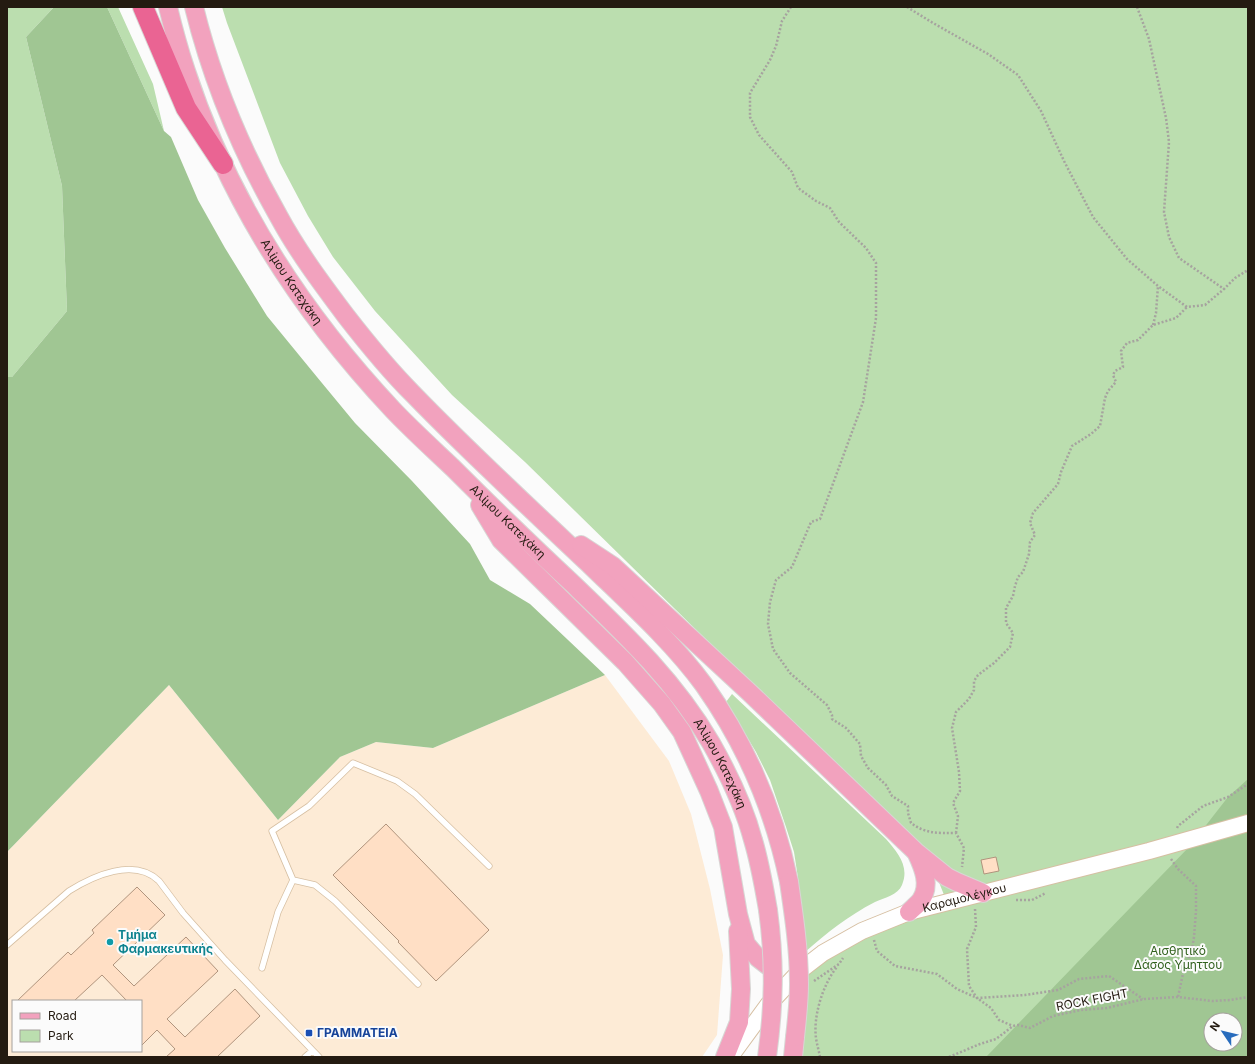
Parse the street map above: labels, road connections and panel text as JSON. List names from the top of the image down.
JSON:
{
  "streets": {
    "main road": ["Αλίμου Κατεχάκη", "Καραμολέγκου"],
    "path": ["ROCK FIGHT"]
  },
  "parks": ["Αισθητικό Δάσος Υμηττού"],
  "places": {
    "other": ["Τμήμα Φαρμακευτικής"],
    "transit": ["ΓΡΑΜΜΑΤΕΙΑ"]
  },
  "legend": ["Road", "Park"],
  "north": "top left"
}
